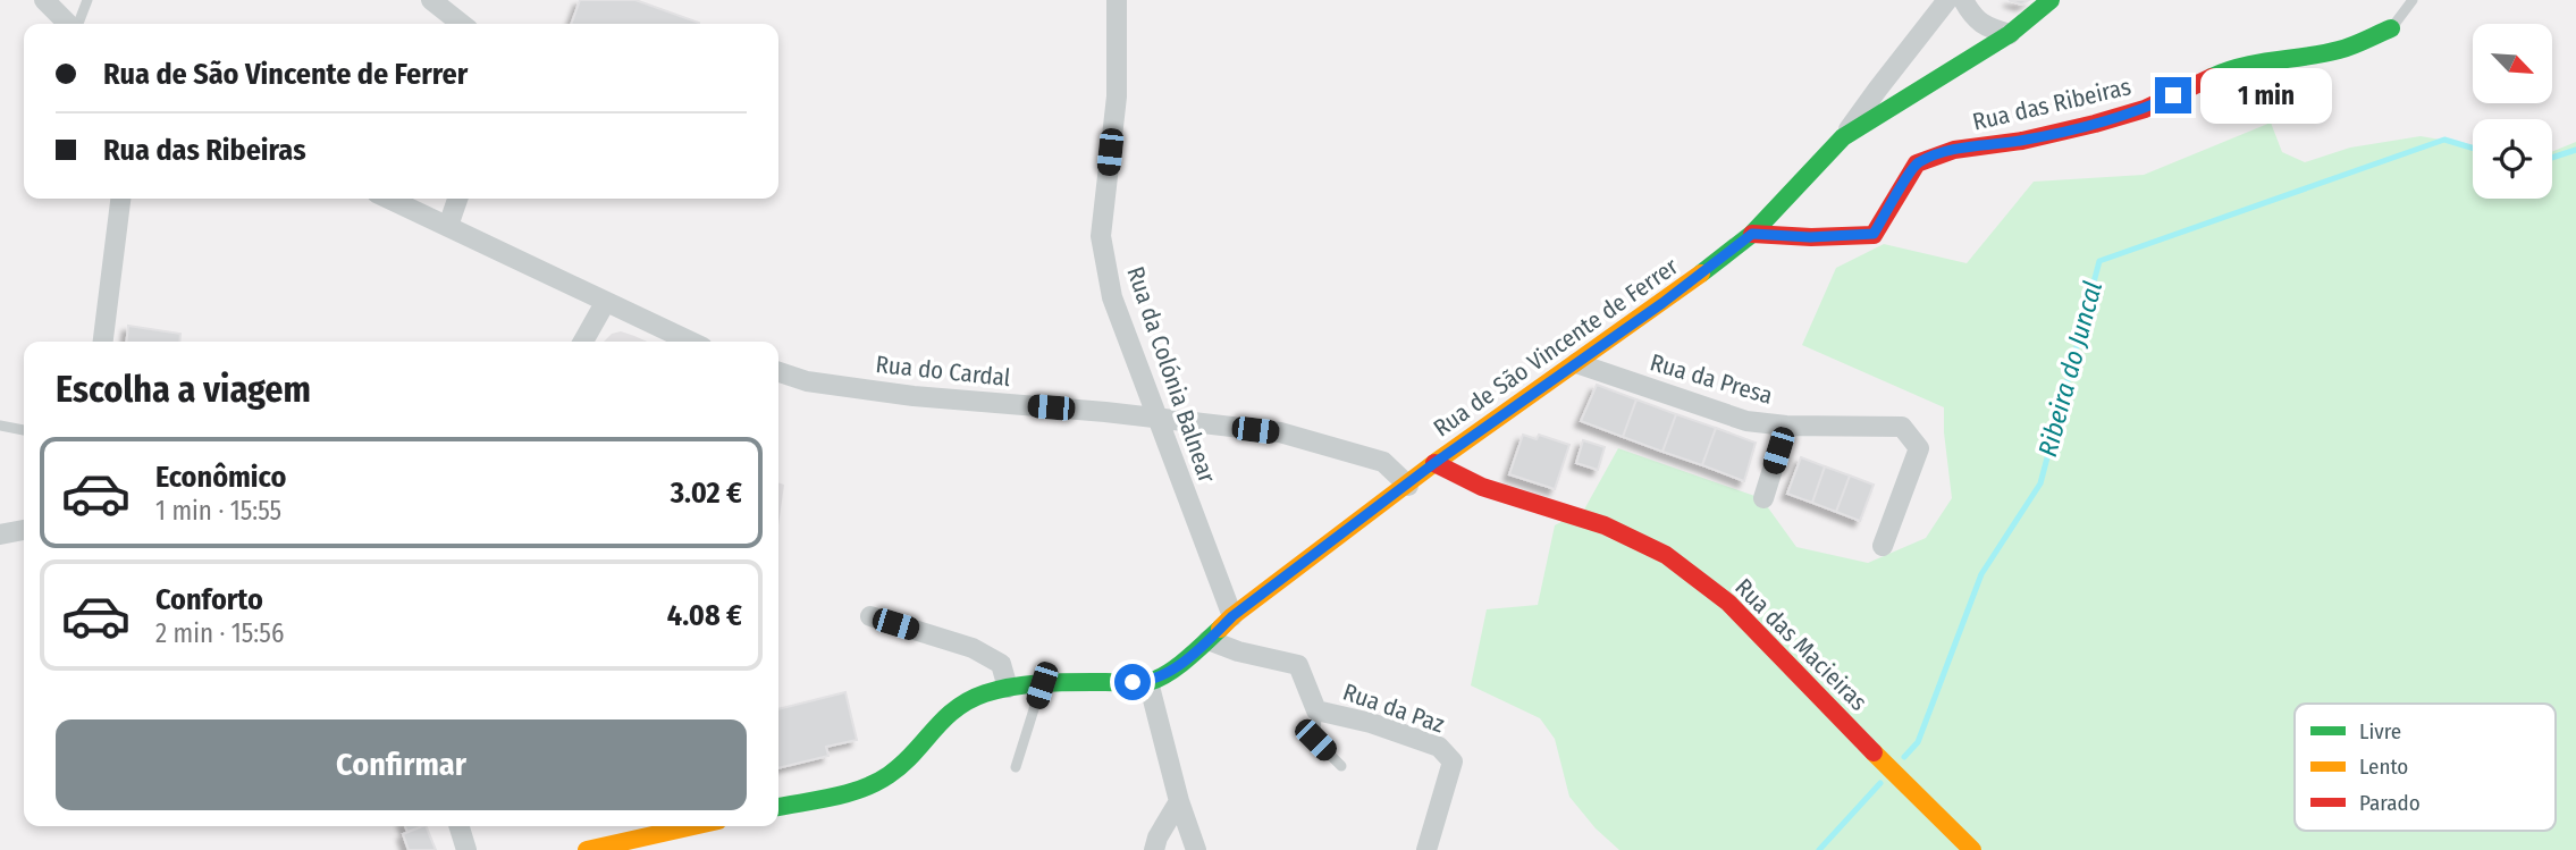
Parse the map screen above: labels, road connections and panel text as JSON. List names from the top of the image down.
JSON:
{
  "streets": {
    "street": [
      "Rua das Ribeiras",
      "Rua de São Vincente de Ferrer",
      "Rua do Cardal",
      "Rua da Colónia Balnear",
      "Rua da Presa",
      "Rua das Macieiras",
      "Rua da Paz"
    ]
  },
  "crossings": [
    ["Rua das Ribeiras", "Rua de São Vincente de Ferrer"],
    ["Rua de São Vincente de Ferrer", "Rua do Cardal"],
    ["Rua de São Vincente de Ferrer", "Rua da Colónia Balnear"],
    ["Rua de São Vincente de Ferrer", "Rua da Presa"],
    ["Rua de São Vincente de Ferrer", "Rua das Macieiras"],
    ["Rua de São Vincente de Ferrer", "Rua da Paz"],
    ["Rua do Cardal", "Rua da Colónia Balnear"]
  ],
  "water": ["Ribeira do Juncal"],
  "legend": ["Livre", "Lento", "Parado"],
  "north": "bottom right",
  "page": {
    "banner": ["Rua de São Vincente de Ferrer", "Rua das Ribeiras"],
    "bubble": "1 min",
    "heading": "Escolha a viagem",
    "list": [
      {
        "name": "Econômico",
        "note": "1 min · 15:55",
        "value": "3.02 €"
      },
      {
        "name": "Conforto",
        "note": "2 min · 15:56",
        "value": "4.08 €"
      }
    ],
    "buttons": "Confirmar"
  }
}
